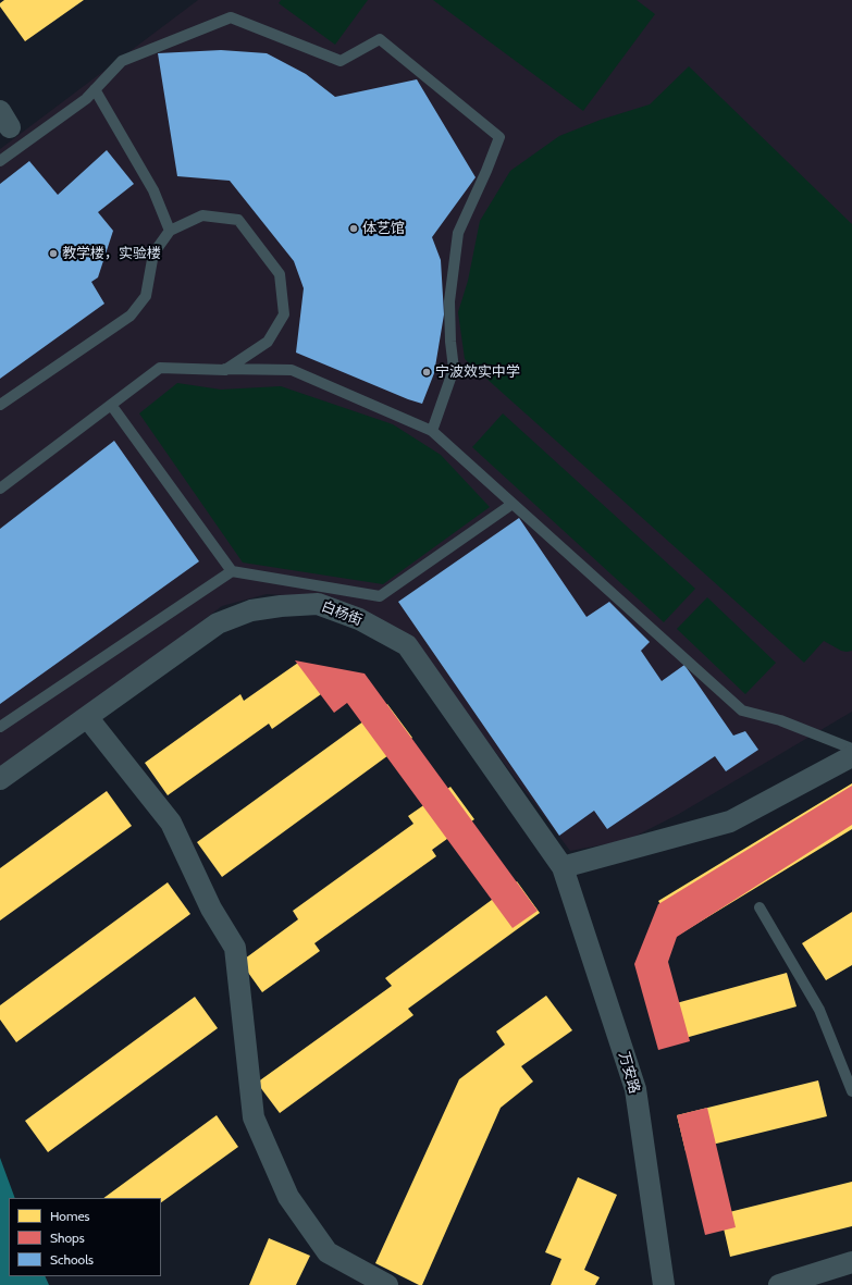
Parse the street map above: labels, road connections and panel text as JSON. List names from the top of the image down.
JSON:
{
  "streets": {
    "street": ["白杨街", "万安路"]
  },
  "crossings": [
    ["白杨街", "万安路"]
  ],
  "places": ["体艺馆", "教学楼，实验楼", "宁波效实中学"],
  "legend": ["Homes", "Shops", "Schools"]
}
